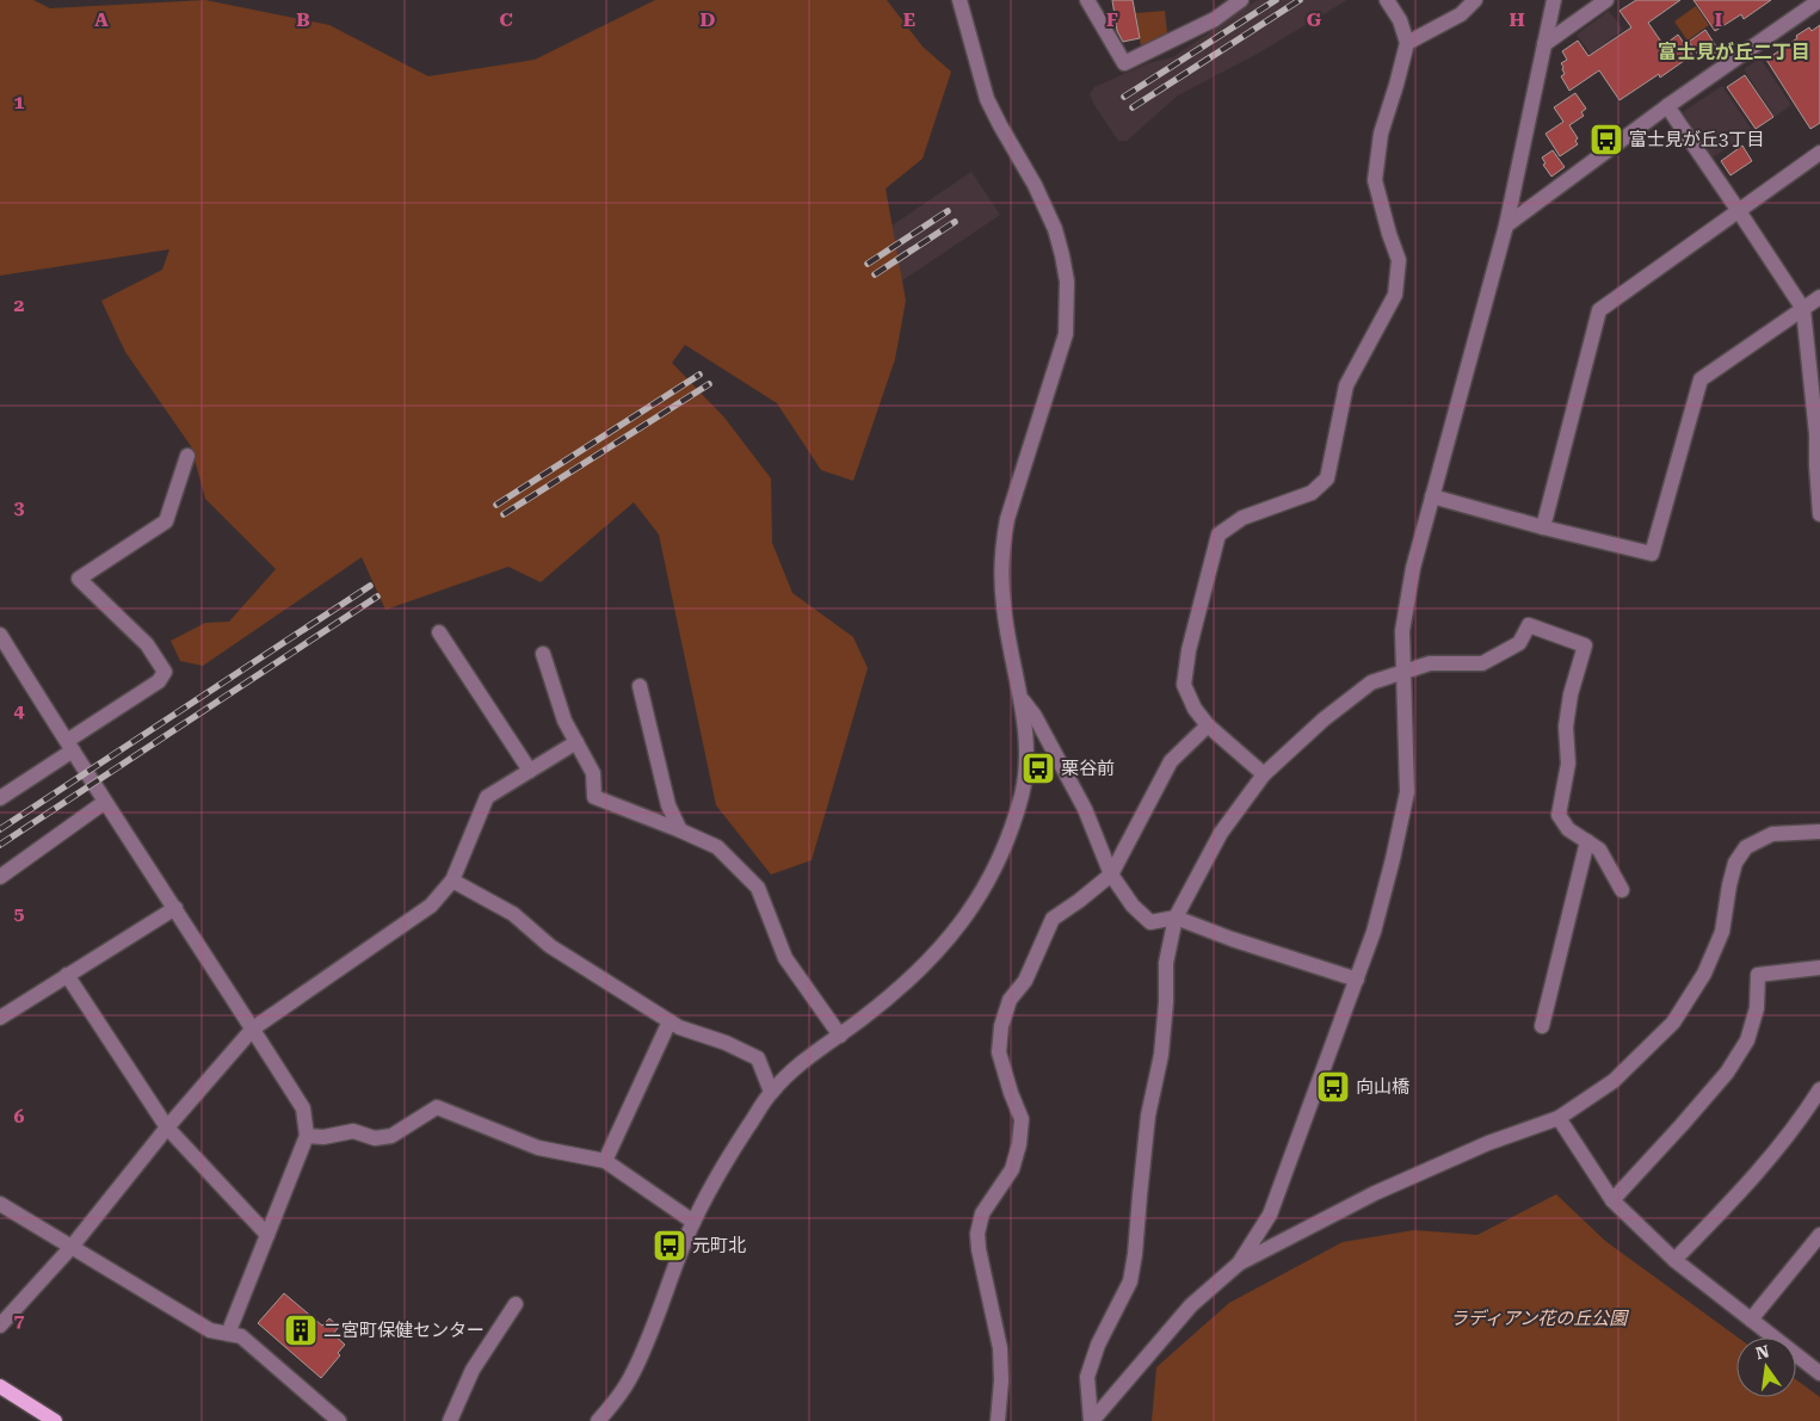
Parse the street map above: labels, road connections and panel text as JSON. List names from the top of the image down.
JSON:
{
  "districts": ["富士見が丘二丁目"],
  "parks": ["ラディアン花の丘公園"],
  "places": {
    "bus stop": [
      "富士見が丘3丁目",
      "栗谷前",
      "向山橋",
      "元町北"
    ],
    "building": ["二宮町保健センター"]
  },
  "north": "top",
  "grid": {
    "columns": [
      "A",
      "B",
      "C",
      "D",
      "E",
      "F",
      "G",
      "H",
      "I"
    ],
    "rows": [
      "1",
      "2",
      "3",
      "4",
      "5",
      "6",
      "7"
    ]
  }
}
